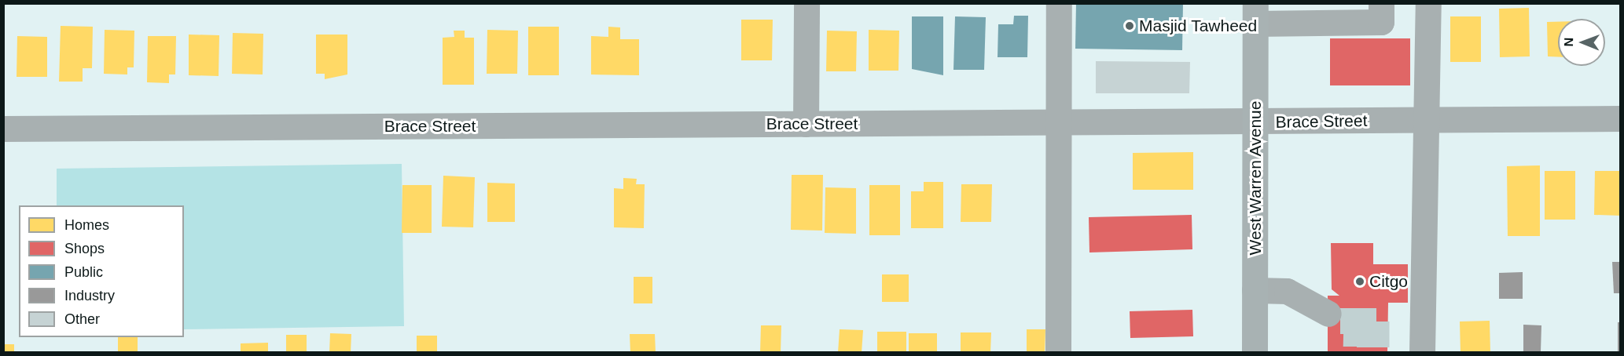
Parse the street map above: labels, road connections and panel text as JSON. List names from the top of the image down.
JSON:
{
  "streets": {
    "main road": ["West Warren Avenue"],
    "street": ["Brace Street"]
  },
  "crossings": [
    ["Brace Street", "West Warren Avenue"]
  ],
  "places": ["Masjid Tawheed", "Citgo"],
  "legend": [
    "Homes",
    "Shops",
    "Public",
    "Industry",
    "Other"
  ],
  "north": "left"
}
